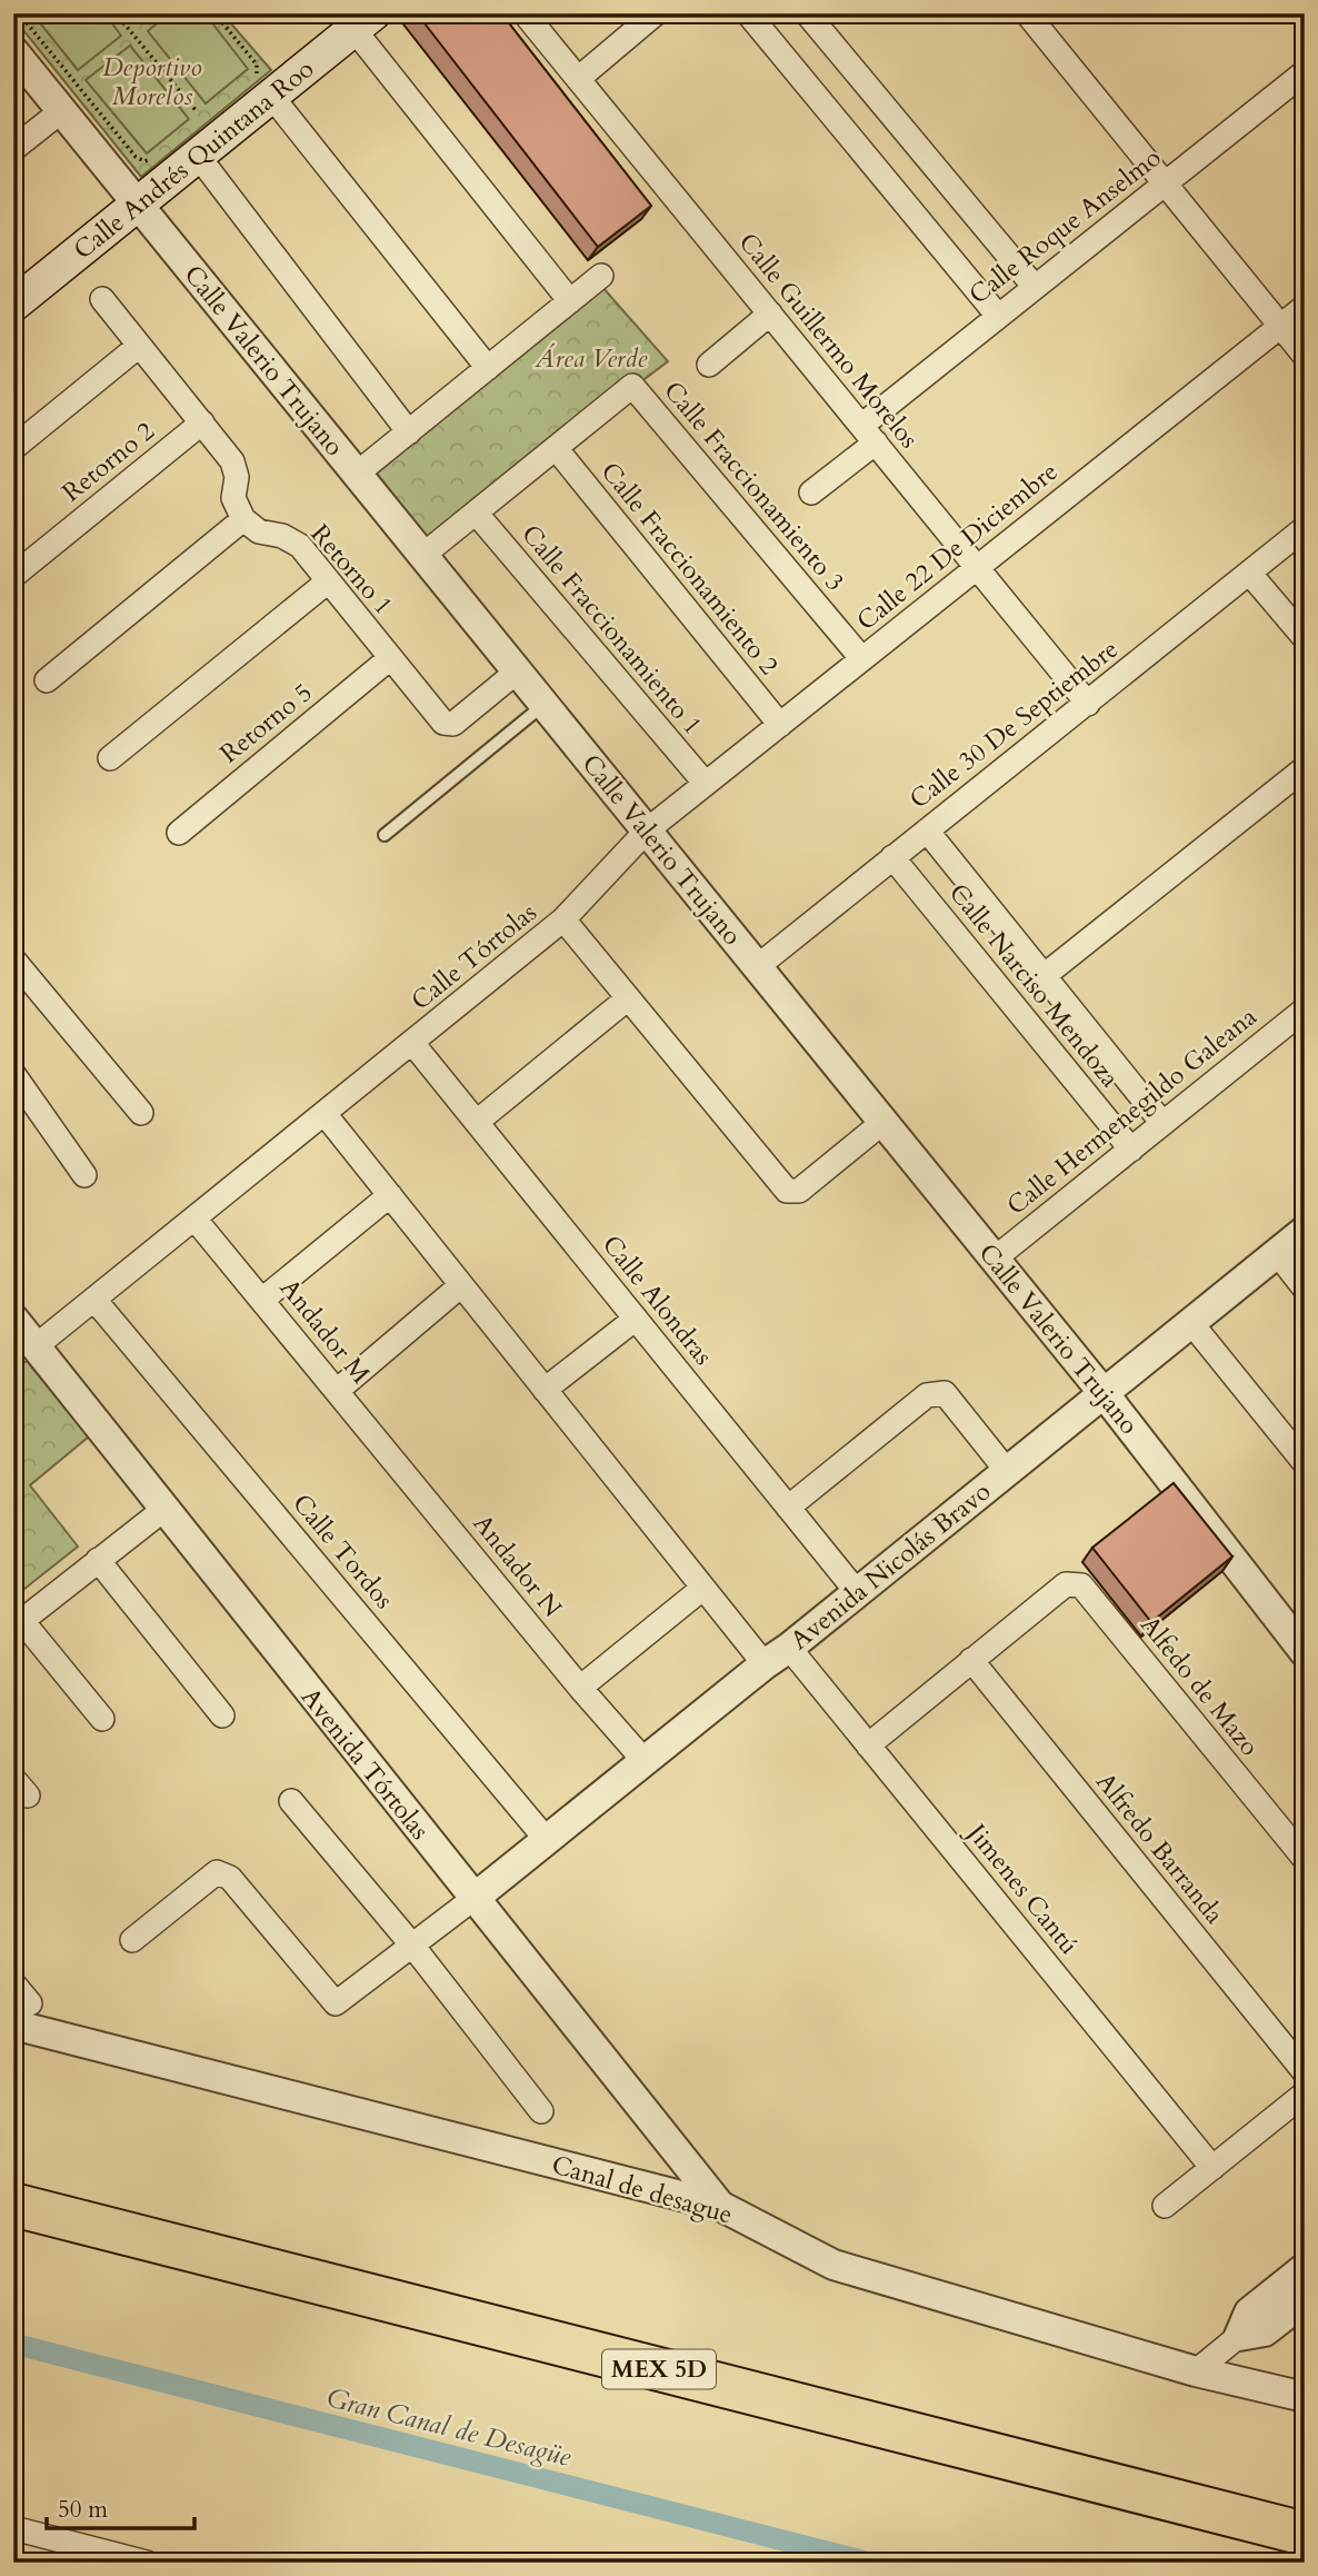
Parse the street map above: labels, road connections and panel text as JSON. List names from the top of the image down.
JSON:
{
  "streets": {
    "highway": ["MEX 5D"],
    "main road": ["Calle Andrés Quintana Roo"],
    "street": [
      "Calle Roque Anselmo",
      "Calle Guillermo Morelos",
      "Calle Valerio Trujano",
      "Retorno 2",
      "Calle Fraccionamiento 3",
      "Calle 22 De Diciembre",
      "Calle Fraccionamiento 2",
      "Retorno 1",
      "Calle Fraccionamiento 1",
      "Retorno 5",
      "Calle 30 De Septiembre",
      "Calle Tórtolas",
      "Calle Narciso Mendoza",
      "Calle Hermenegildo Galeana",
      "Calle Alondras",
      "Andador M",
      "Calle Tordos",
      "Andador N",
      "Avenida Nicolás Bravo",
      "Alfedo de Mazo",
      "Avenida Tórtolas",
      "Alfredo Barranda",
      "Jimenes Cantú",
      "Canal de desague"
    ]
  },
  "crossings": [
    ["Calle Andrés Quintana Roo", "Calle Valerio Trujano"],
    ["Calle Roque Anselmo", "Calle Guillermo Morelos"],
    ["Calle Guillermo Morelos", "Calle 22 De Diciembre"],
    ["Calle Guillermo Morelos", "Calle 30 De Septiembre"],
    ["Calle Valerio Trujano", "Calle 22 De Diciembre"],
    ["Calle Valerio Trujano", "Retorno 1"],
    ["Calle Valerio Trujano", "Calle 30 De Septiembre"],
    ["Calle Valerio Trujano", "Calle Tórtolas"],
    ["Calle Valerio Trujano", "Calle Hermenegildo Galeana"],
    ["Calle Valerio Trujano", "Avenida Nicolás Bravo"],
    ["Calle Fraccionamiento 3", "Calle 22 De Diciembre"],
    ["Calle Fraccionamiento 3", "Calle Fraccionamiento 2"],
    ["Calle 22 De Diciembre", "Calle Fraccionamiento 2"],
    ["Calle 22 De Diciembre", "Calle Fraccionamiento 1"],
    ["Calle 22 De Diciembre", "Calle Tórtolas"],
    ["Retorno 1", "Retorno 5"],
    ["Calle 30 De Septiembre", "Calle Narciso Mendoza"],
    ["Calle Tórtolas", "Calle Alondras"],
    ["Calle Tórtolas", "Andador M"],
    ["Calle Tórtolas", "Calle Tordos"],
    ["Calle Tórtolas", "Avenida Tórtolas"],
    ["Calle Narciso Mendoza", "Calle Hermenegildo Galeana"],
    ["Calle Alondras", "Avenida Nicolás Bravo"],
    ["Andador M", "Andador N"],
    ["Calle Tordos", "Avenida Nicolás Bravo"],
    ["Avenida Nicolás Bravo", "Avenida Tórtolas"],
    ["Avenida Nicolás Bravo", "Jimenes Cantú"],
    ["Alfedo de Mazo", "Alfredo Barranda"],
    ["Avenida Tórtolas", "Canal de desague"]
  ],
  "water": ["Gran Canal de Desagüe"],
  "parks": ["Deportivo Morelos", "Área Verde"],
  "scale_bar": "50 m"
}
